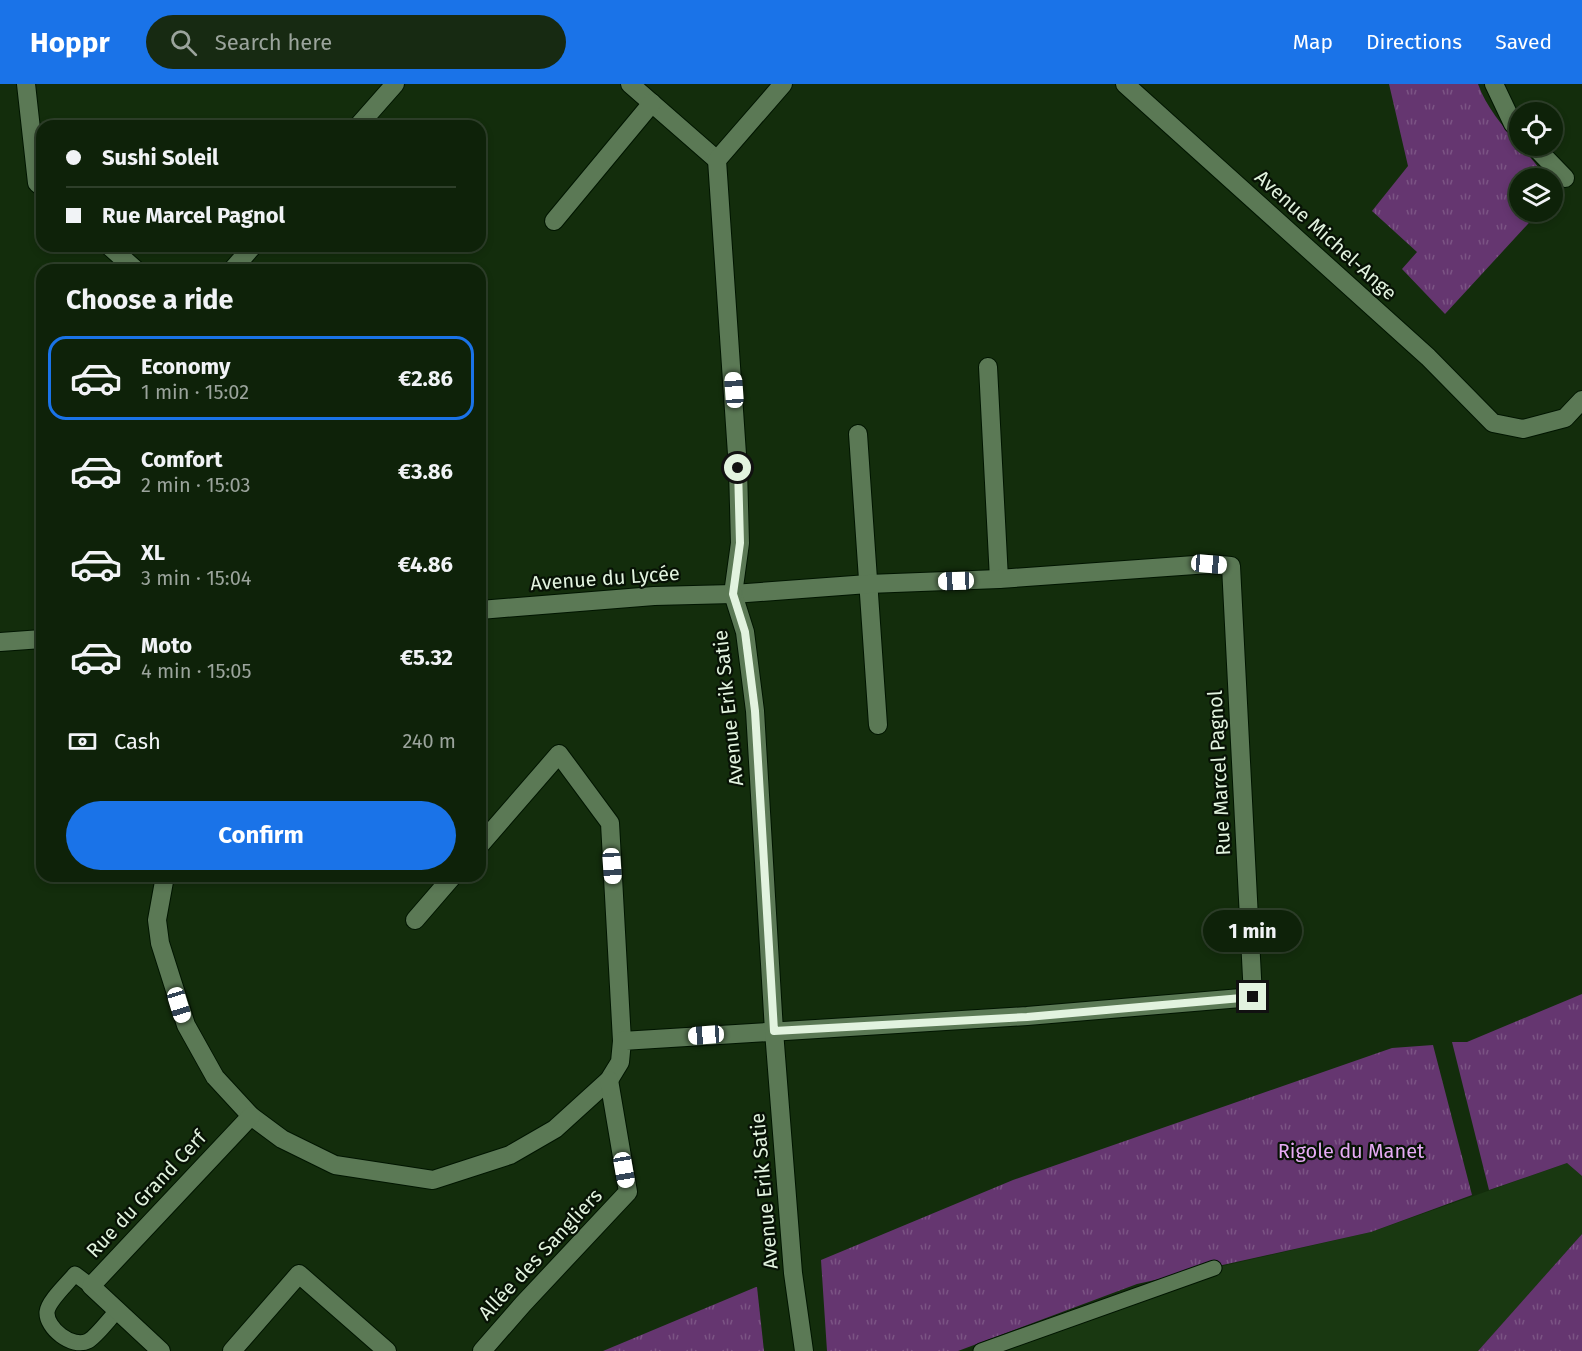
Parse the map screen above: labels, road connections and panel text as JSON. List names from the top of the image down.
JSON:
{
  "streets": {
    "street": [
      "Avenue Michel-Ange",
      "Avenue du Lycée",
      "Avenue Erik Satie",
      "Rue Marcel Pagnol",
      "Rue du Grand Cerf",
      "Allée des Sangliers"
    ]
  },
  "crossings": [
    ["Avenue du Lycée", "Avenue Erik Satie"],
    ["Avenue du Lycée", "Rue Marcel Pagnol"],
    ["Avenue Erik Satie", "Rue Marcel Pagnol"]
  ],
  "parks": ["Rigole du Manet"],
  "page": {
    "header": "Hoppr",
    "search": "Search here",
    "nav": ["Map", "Directions", "Saved"],
    "banner": ["Sushi Soleil", "Rue Marcel Pagnol"],
    "heading": "Choose a ride",
    "list": [
      {
        "name": "Economy",
        "note": "1 min · 15:02",
        "value": "€2.86"
      },
      {
        "name": "Comfort",
        "note": "2 min · 15:03",
        "value": "€3.86"
      },
      {
        "name": "XL",
        "note": "3 min · 15:04",
        "value": "€4.86"
      },
      {
        "name": "Moto",
        "note": "4 min · 15:05",
        "value": "€5.32"
      }
    ],
    "pay": ["Cash", "240 m"],
    "buttons": "Confirm",
    "bubble": "1 min"
  }
}
